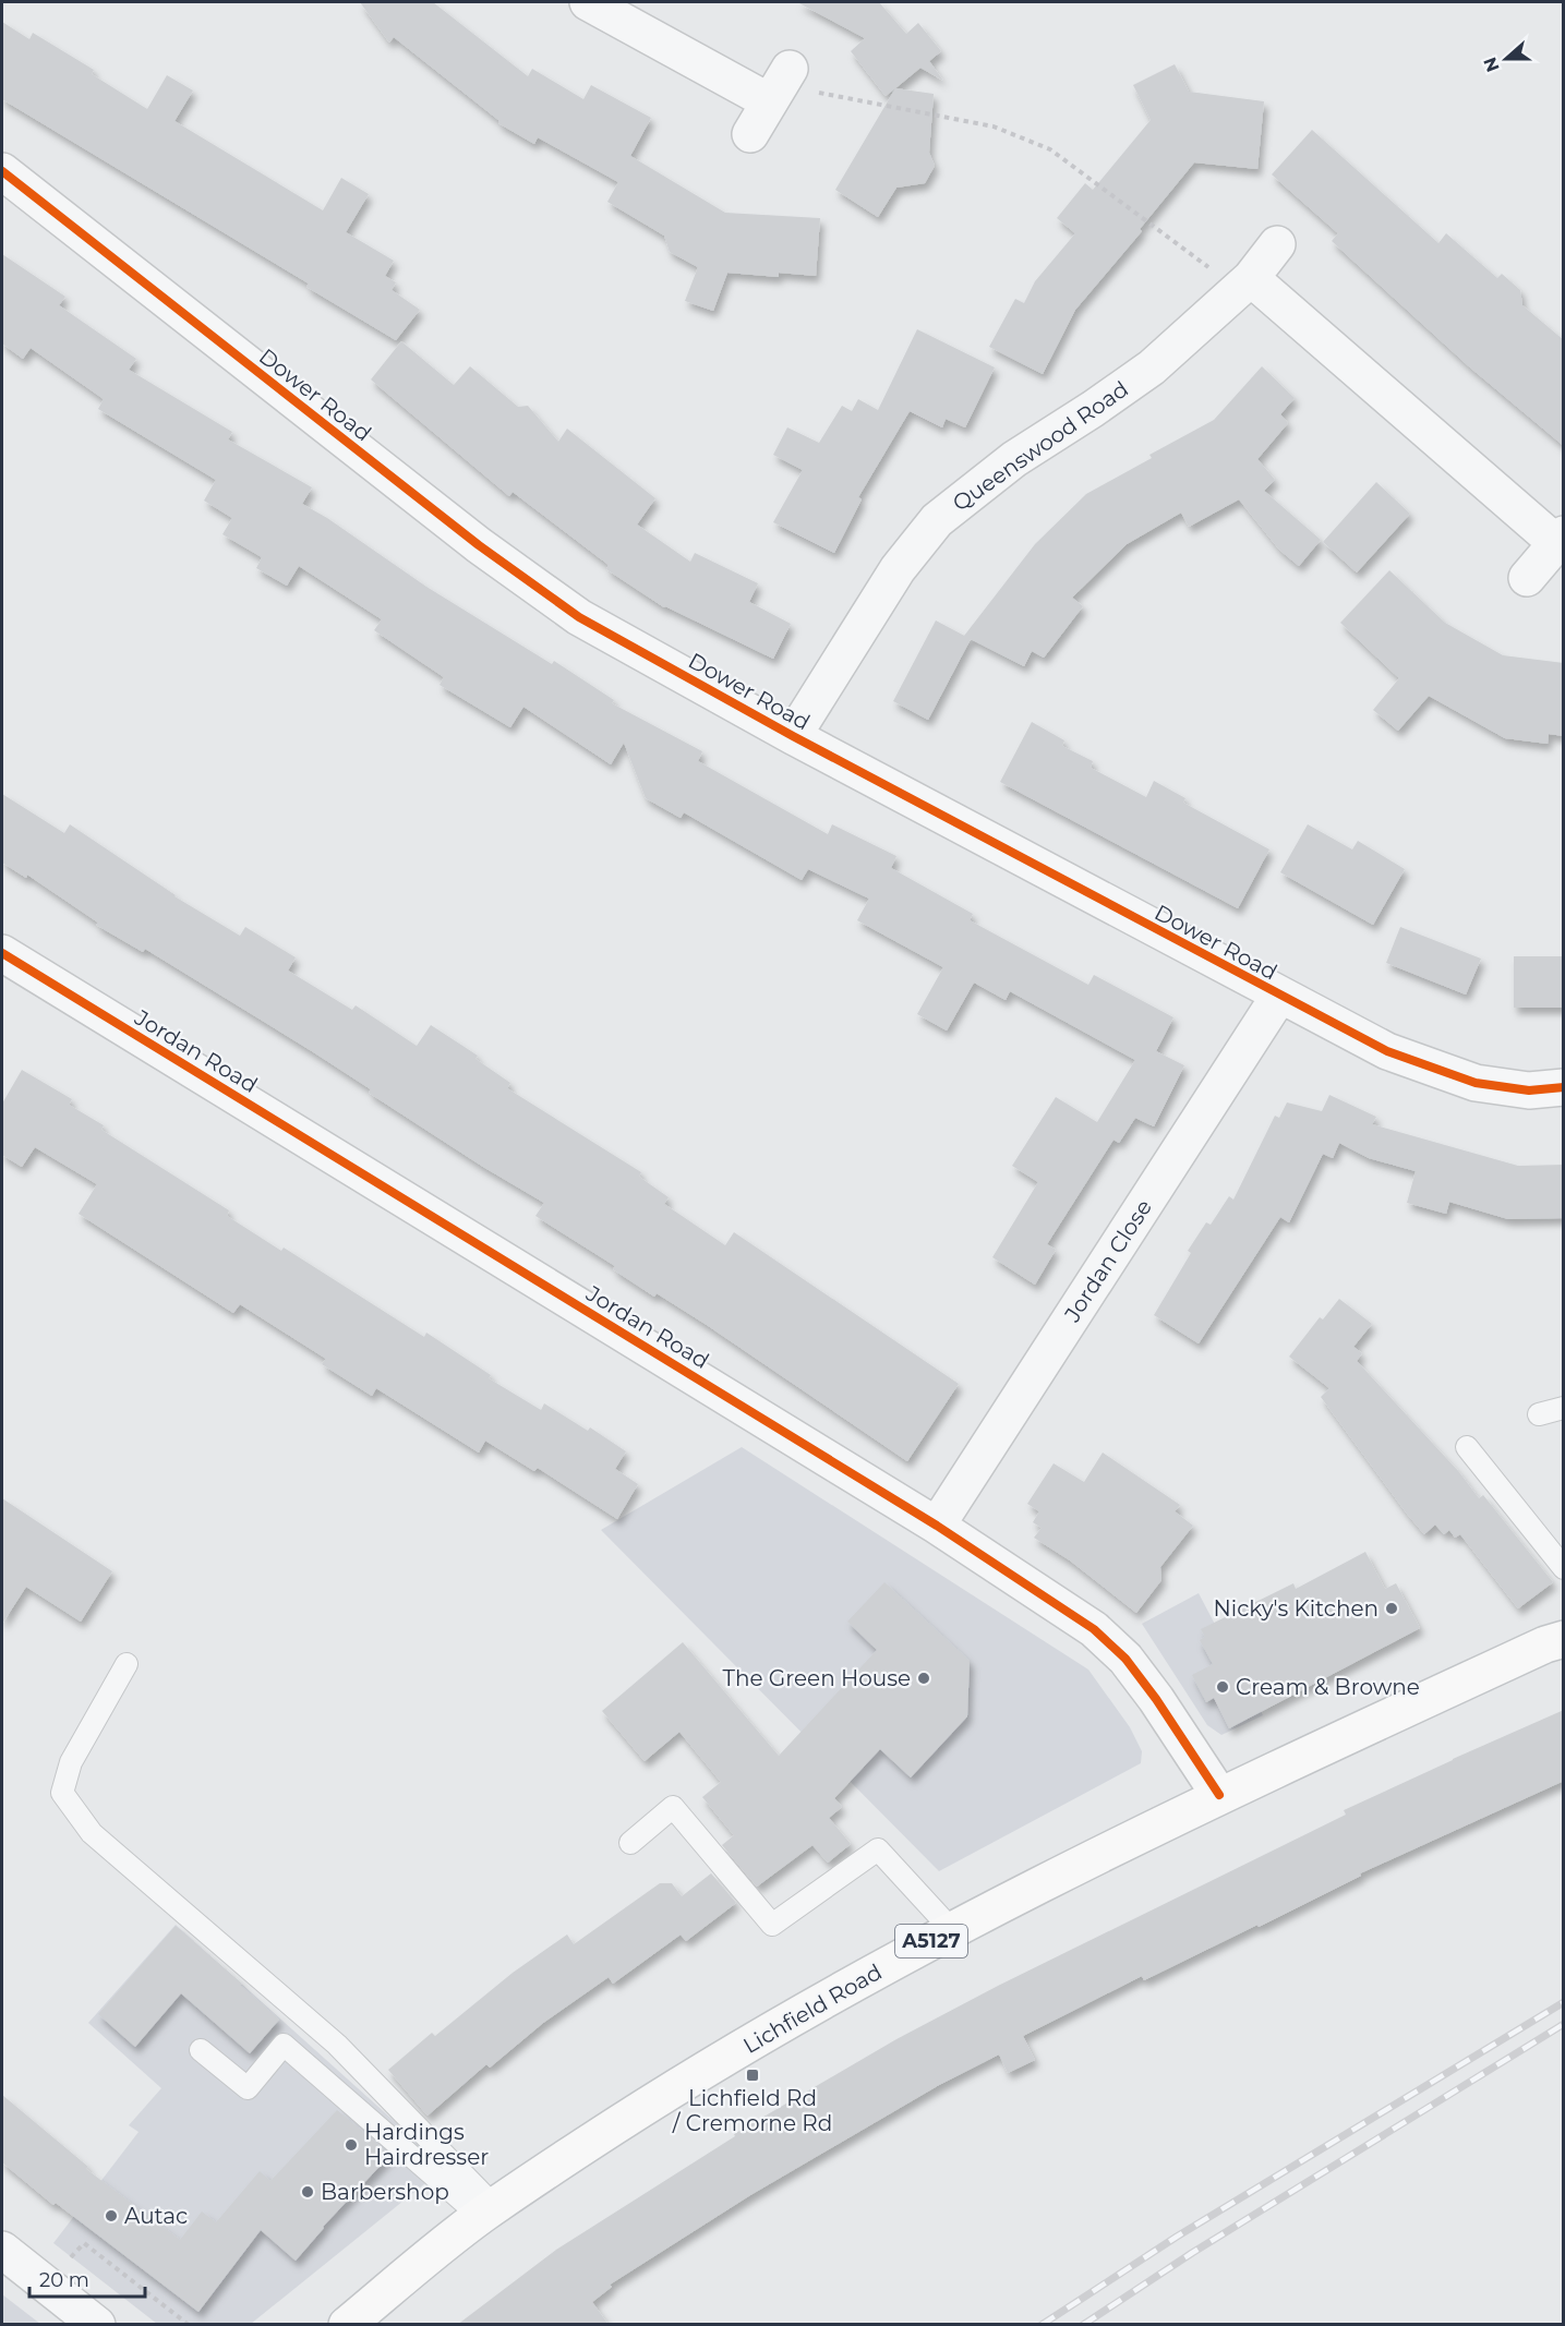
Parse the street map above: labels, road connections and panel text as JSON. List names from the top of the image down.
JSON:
{
  "streets": {
    "main road": ["A5127", "Lichfield Road"],
    "street": [
      "Dower Road",
      "Queenswood Road",
      "Jordan Road",
      "Jordan Close"
    ]
  },
  "crossings": [
    ["Dower Road", "Queenswood Road"],
    ["Dower Road", "Jordan Close"],
    ["Jordan Road", "Jordan Close"],
    ["Jordan Road", "Lichfield Road"]
  ],
  "places": {
    "other": [
      "Nicky's Kitchen",
      "The Green House",
      "Cream & Browne",
      "Hardings Hairdresser",
      "Barbershop",
      "Autac"
    ],
    "transit": ["Lichfield Rd / Cremorne Rd"]
  },
  "scale_bar": "20 m",
  "north": "left"
}
